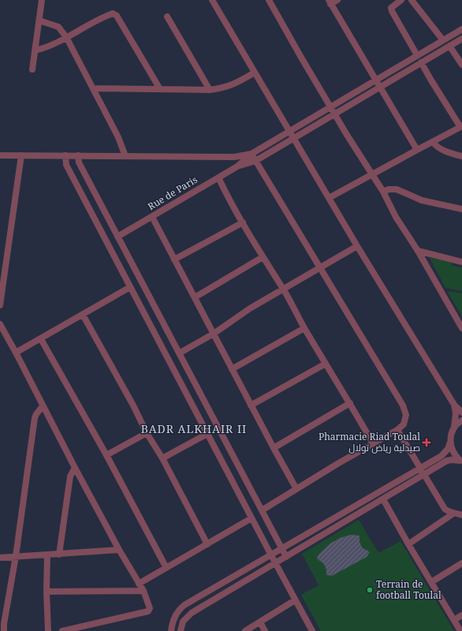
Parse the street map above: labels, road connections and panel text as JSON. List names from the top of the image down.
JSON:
{
  "streets": {
    "street": ["Rue de Paris"]
  },
  "districts": ["BADR ALKHAIR II"],
  "places": {
    "health": ["Pharmacie Riad Toulal صيدلية رياض تولال"],
    "other": ["Terrain de football Toulal"]
  }
}
